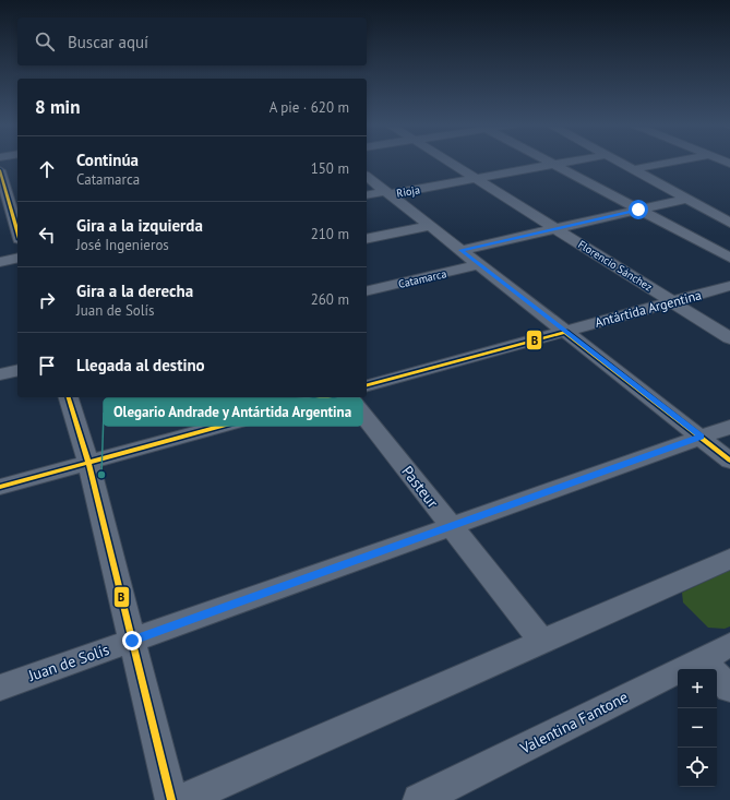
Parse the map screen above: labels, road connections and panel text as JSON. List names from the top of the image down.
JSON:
{
  "streets": {
    "street": [
      "Rioja",
      "Florencio Sánchez",
      "Catamarca",
      "Antártida Argentina",
      "Pasteur",
      "Juan de Solís",
      "Valentina Fantone"
    ]
  },
  "crossings": [
    ["Rioja", "Florencio Sánchez"],
    ["Florencio Sánchez", "Antártida Argentina"],
    ["Pasteur", "Juan de Solís"]
  ],
  "places": ["Olegario Andrade y Antártida Argentina"],
  "lines": ["transit line B"],
  "page": {
    "search": "Buscar aquí",
    "heading": ["8 min", "A pie · 620 m"],
    "list": [
      ["Continúa", "Catamarca", "150 m"],
      ["Gira a la izquierda", "José Ingenieros", "210 m"],
      ["Gira a la derecha", "Juan de Solís", "260 m"],
      "Llegada al destino"
    ],
    "map_buttons": ["+", "−"]
  }
}
